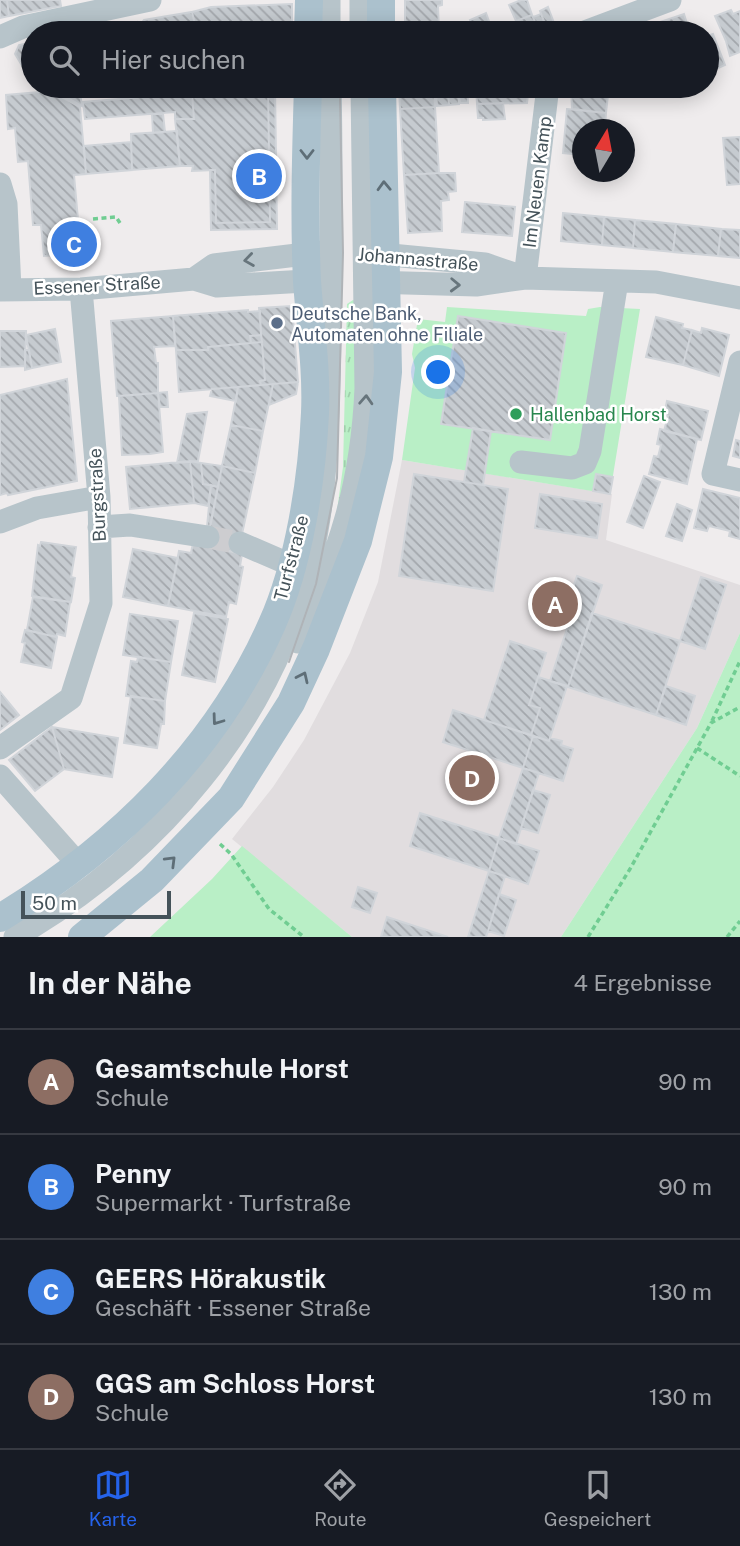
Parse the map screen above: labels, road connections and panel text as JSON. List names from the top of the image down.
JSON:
{
  "streets": {
    "main road": ["Turfstraße"],
    "street": [
      "Im Neuen Kamp",
      "Johannastraße",
      "Essener Straße",
      "Burgstraße"
    ]
  },
  "crossings": [
    ["Im Neuen Kamp", "Johannastraße"],
    ["Johannastraße", "Essener Straße"],
    ["Johannastraße", "Turfstraße"],
    ["Essener Straße", "Burgstraße"],
    ["Essener Straße", "Turfstraße"]
  ],
  "places": ["Deutsche Bank, Automaten ohne Filiale", "Hallenbad Horst"],
  "scale_bar": "50 m",
  "north": "top",
  "page": {
    "search": "Hier suchen",
    "pins": [
      "B",
      "C",
      "A",
      "D"
    ],
    "scale": "50 m",
    "heading": ["In der Nähe", "4 Ergebnisse"],
    "list": [
      {
        "mark": "A",
        "name": "Gesamtschule Horst",
        "note": "Schule",
        "value": "90 m"
      },
      {
        "mark": "B",
        "name": "Penny",
        "note": "Supermarkt · Turfstraße",
        "value": "90 m"
      },
      {
        "mark": "C",
        "name": "GEERS Hörakustik",
        "note": "Geschäft · Essener Straße",
        "value": "130 m"
      },
      {
        "mark": "D",
        "name": "GGS am Schloss Horst",
        "note": "Schule",
        "value": "130 m"
      }
    ],
    "nav": ["Karte", "Route", "Gespeichert"]
  }
}
